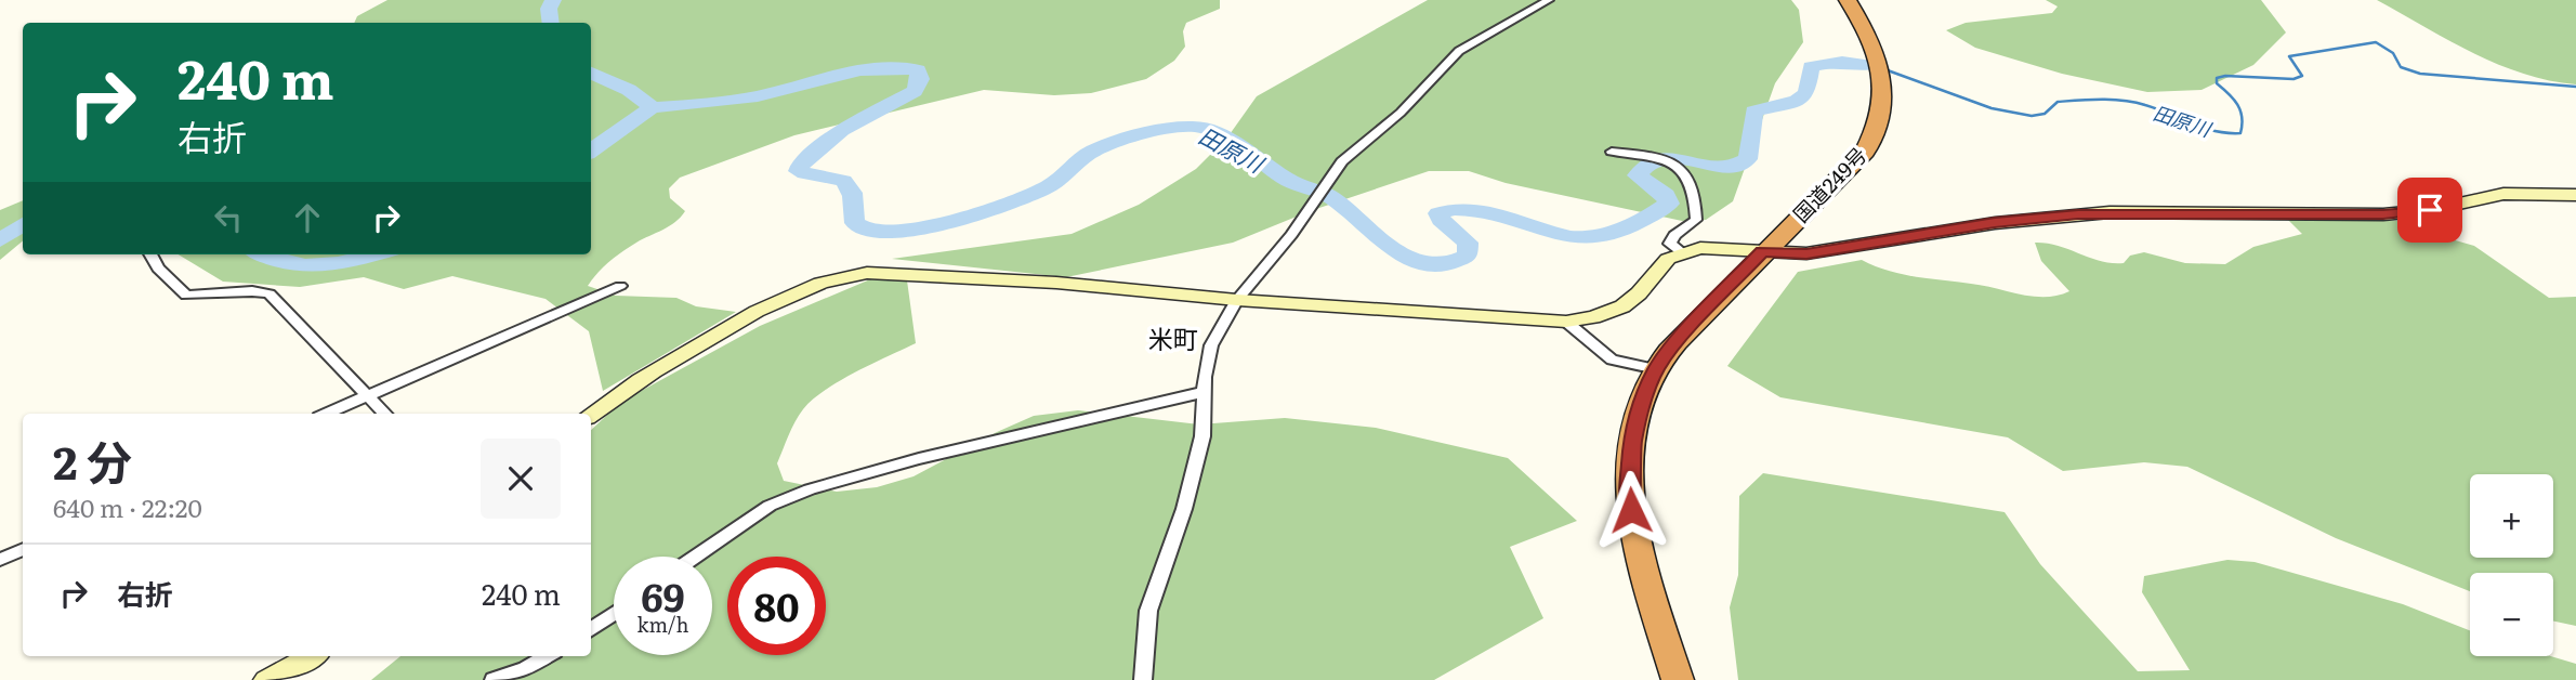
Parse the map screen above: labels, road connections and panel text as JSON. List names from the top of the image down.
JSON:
{
  "streets": {
    "highway": ["国道249号"]
  },
  "districts": ["米町"],
  "water": ["田原川"],
  "page": {
    "turn": ["240 m", "右折"],
    "heading": ["2 分", "640 m · 22:20"],
    "map_buttons": ["+", "−"],
    "list": [
      {
        "name": "右折",
        "value": "240 m"
      }
    ],
    "speed": "69 km/h",
    "limit": "80"
  }
}
